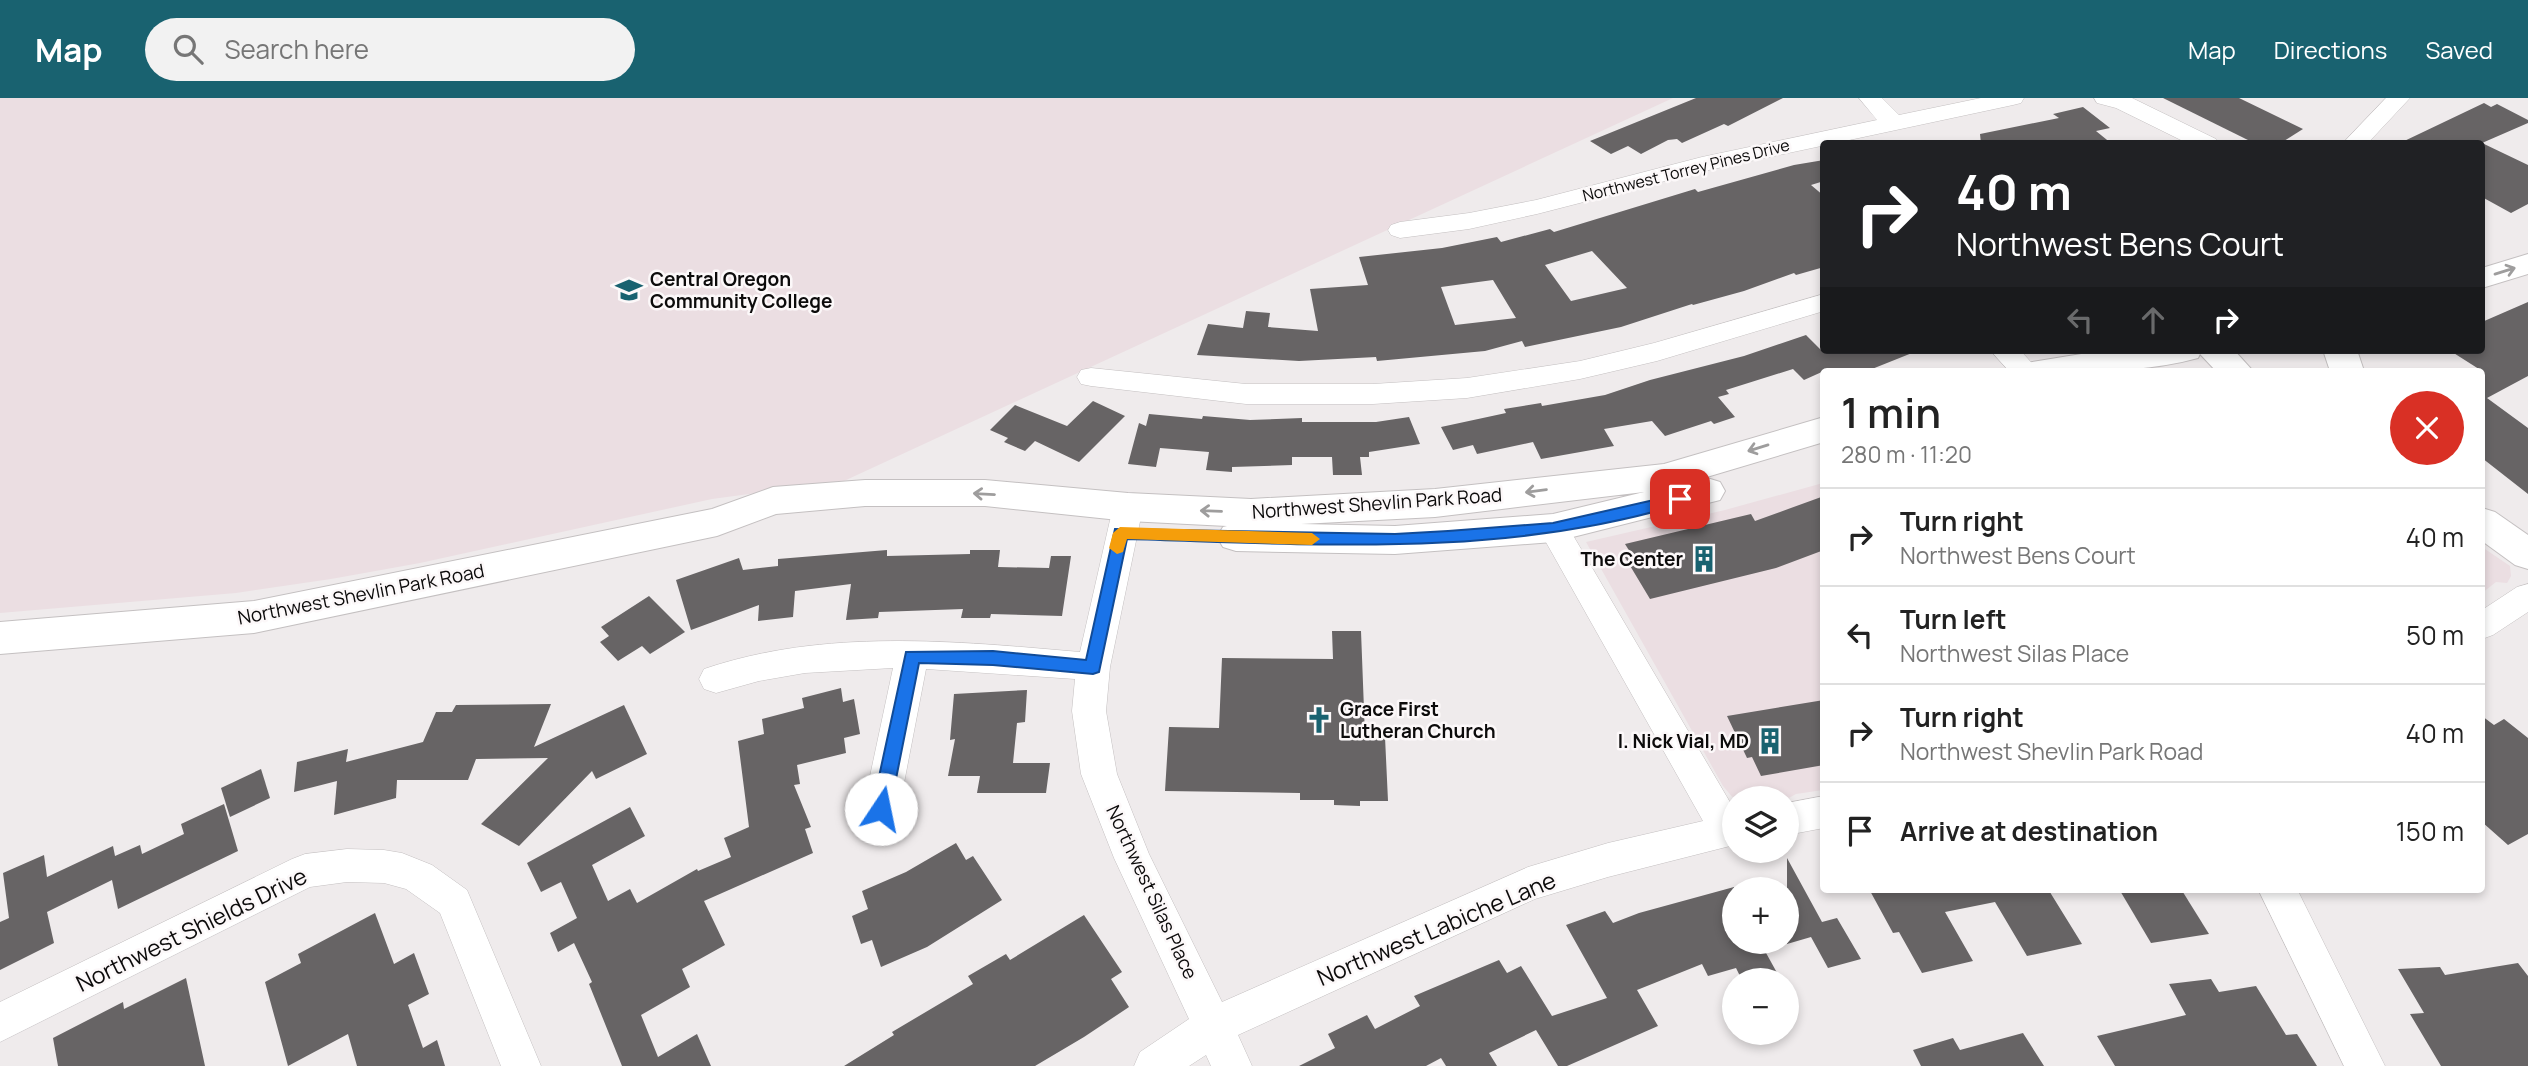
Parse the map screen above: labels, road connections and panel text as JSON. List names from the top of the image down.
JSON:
{
  "streets": {
    "main road": ["Northwest Shevlin Park Road"],
    "street": [
      "Northwest Torrey Pines Drive",
      "Northwest Silas Place",
      "Northwest Labiche Lane",
      "Northwest Shields Drive"
    ]
  },
  "crossings": [
    ["Northwest Shevlin Park Road", "Northwest Silas Place"],
    ["Northwest Silas Place", "Northwest Labiche Lane"]
  ],
  "places": {
    "school or university": ["Central Oregon Community College"],
    "building": ["The Center", "I. Nick Vial, MD"],
    "church": ["Grace First Lutheran Church"]
  },
  "page": {
    "header": "Map",
    "search": "Search here",
    "nav": ["Map", "Directions", "Saved"],
    "turn": ["40 m", "Northwest Bens Court"],
    "heading": ["1 min", "280 m · 11:20"],
    "list": [
      {
        "name": "Turn right",
        "note": "Northwest Bens Court",
        "value": "40 m"
      },
      {
        "name": "Turn left",
        "note": "Northwest Silas Place",
        "value": "50 m"
      },
      {
        "name": "Turn right",
        "note": "Northwest Shevlin Park Road",
        "value": "40 m"
      },
      {
        "name": "Arrive at destination",
        "value": "150 m"
      }
    ],
    "map_buttons": ["+", "−"]
  }
}
